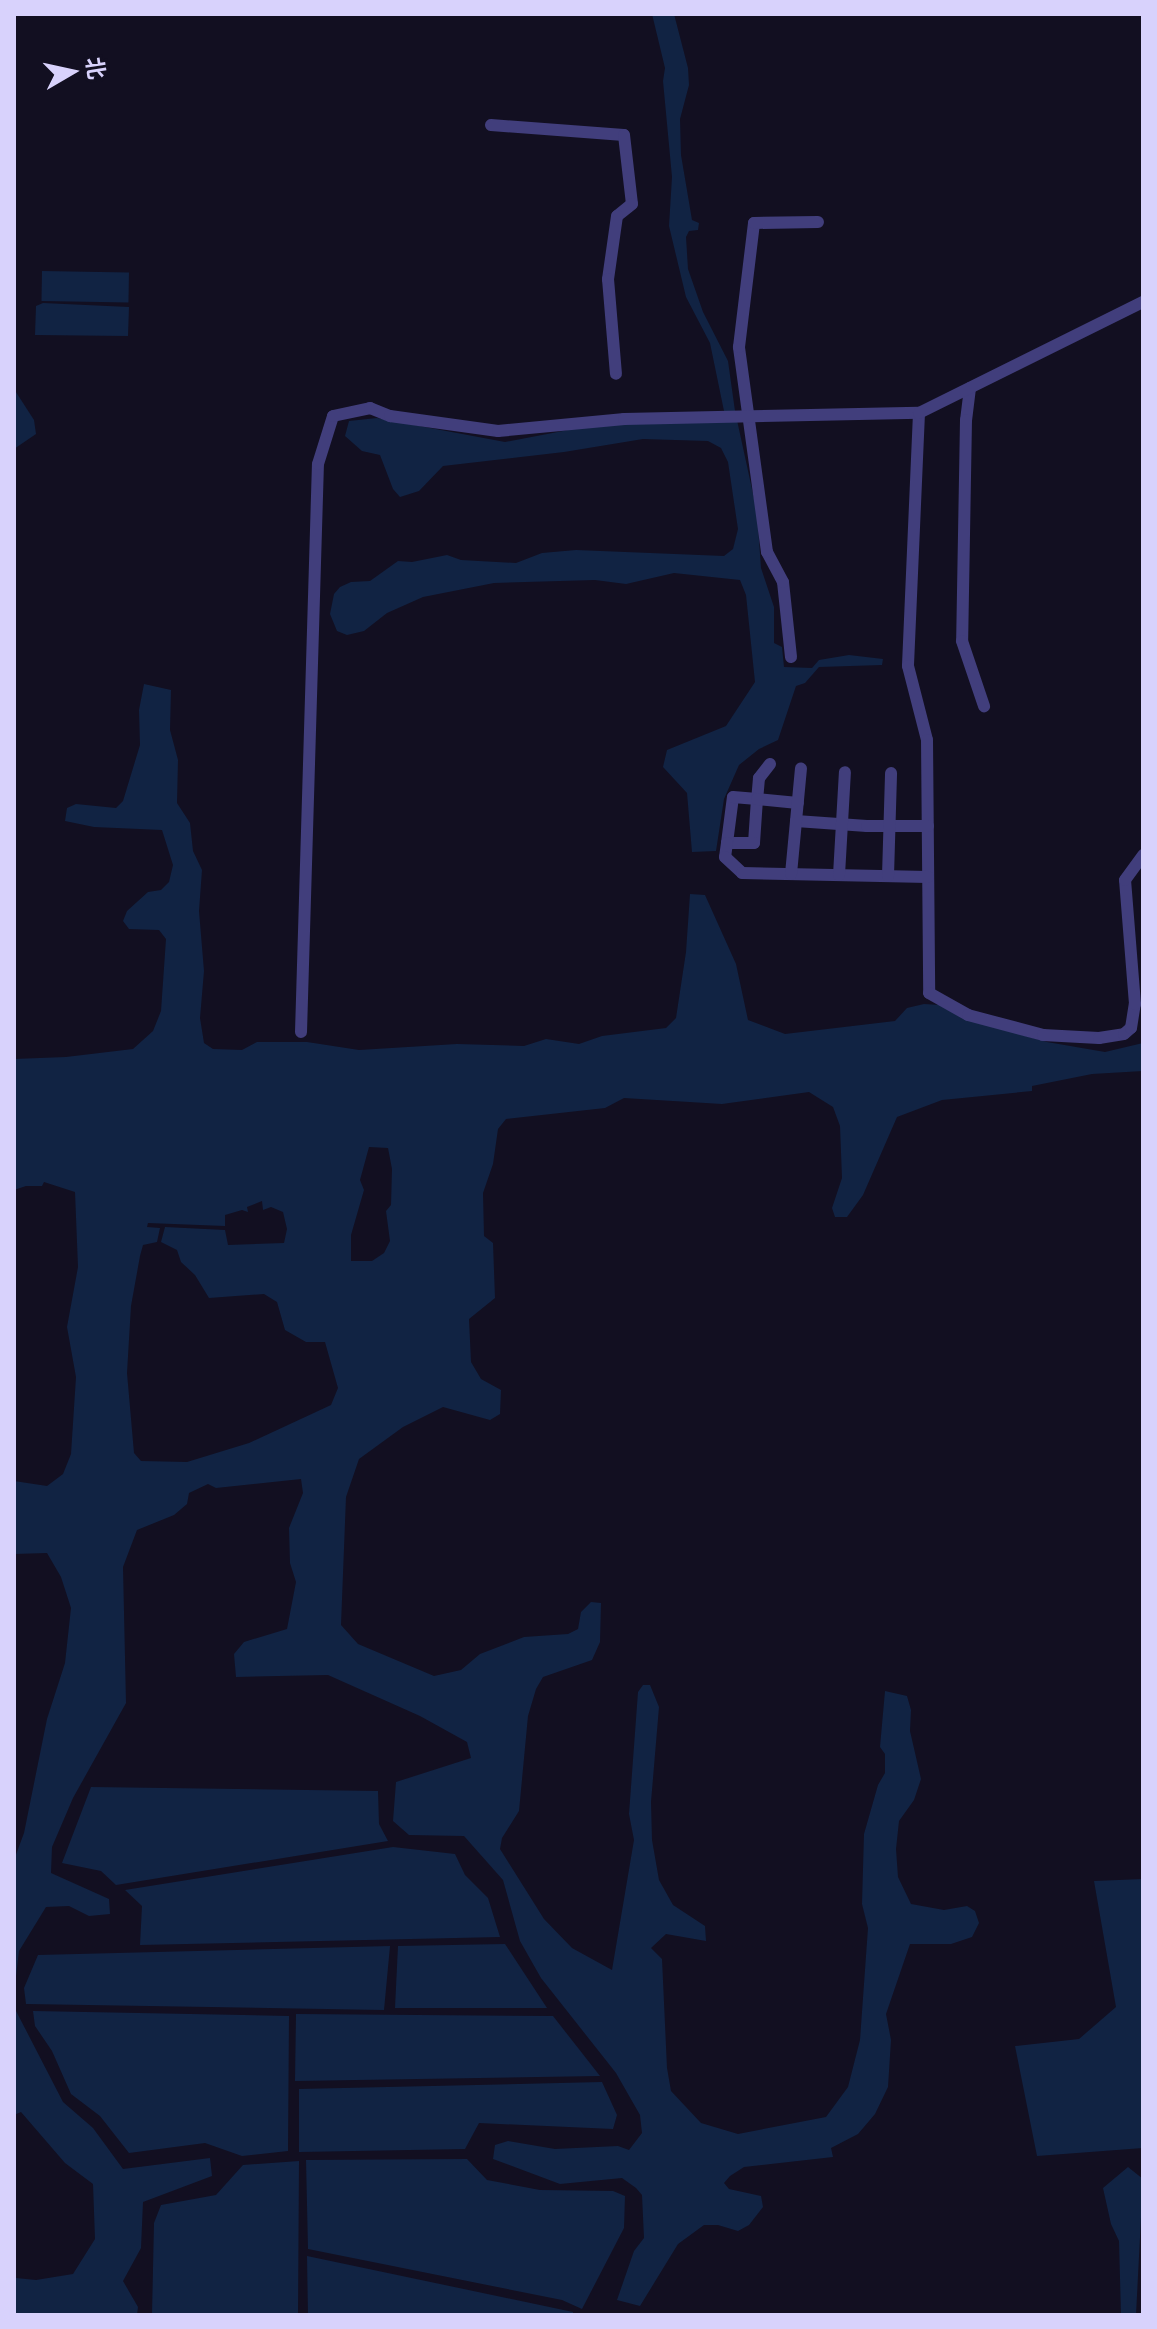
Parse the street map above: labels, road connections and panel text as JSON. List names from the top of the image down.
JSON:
{
  "north": "right"
}
